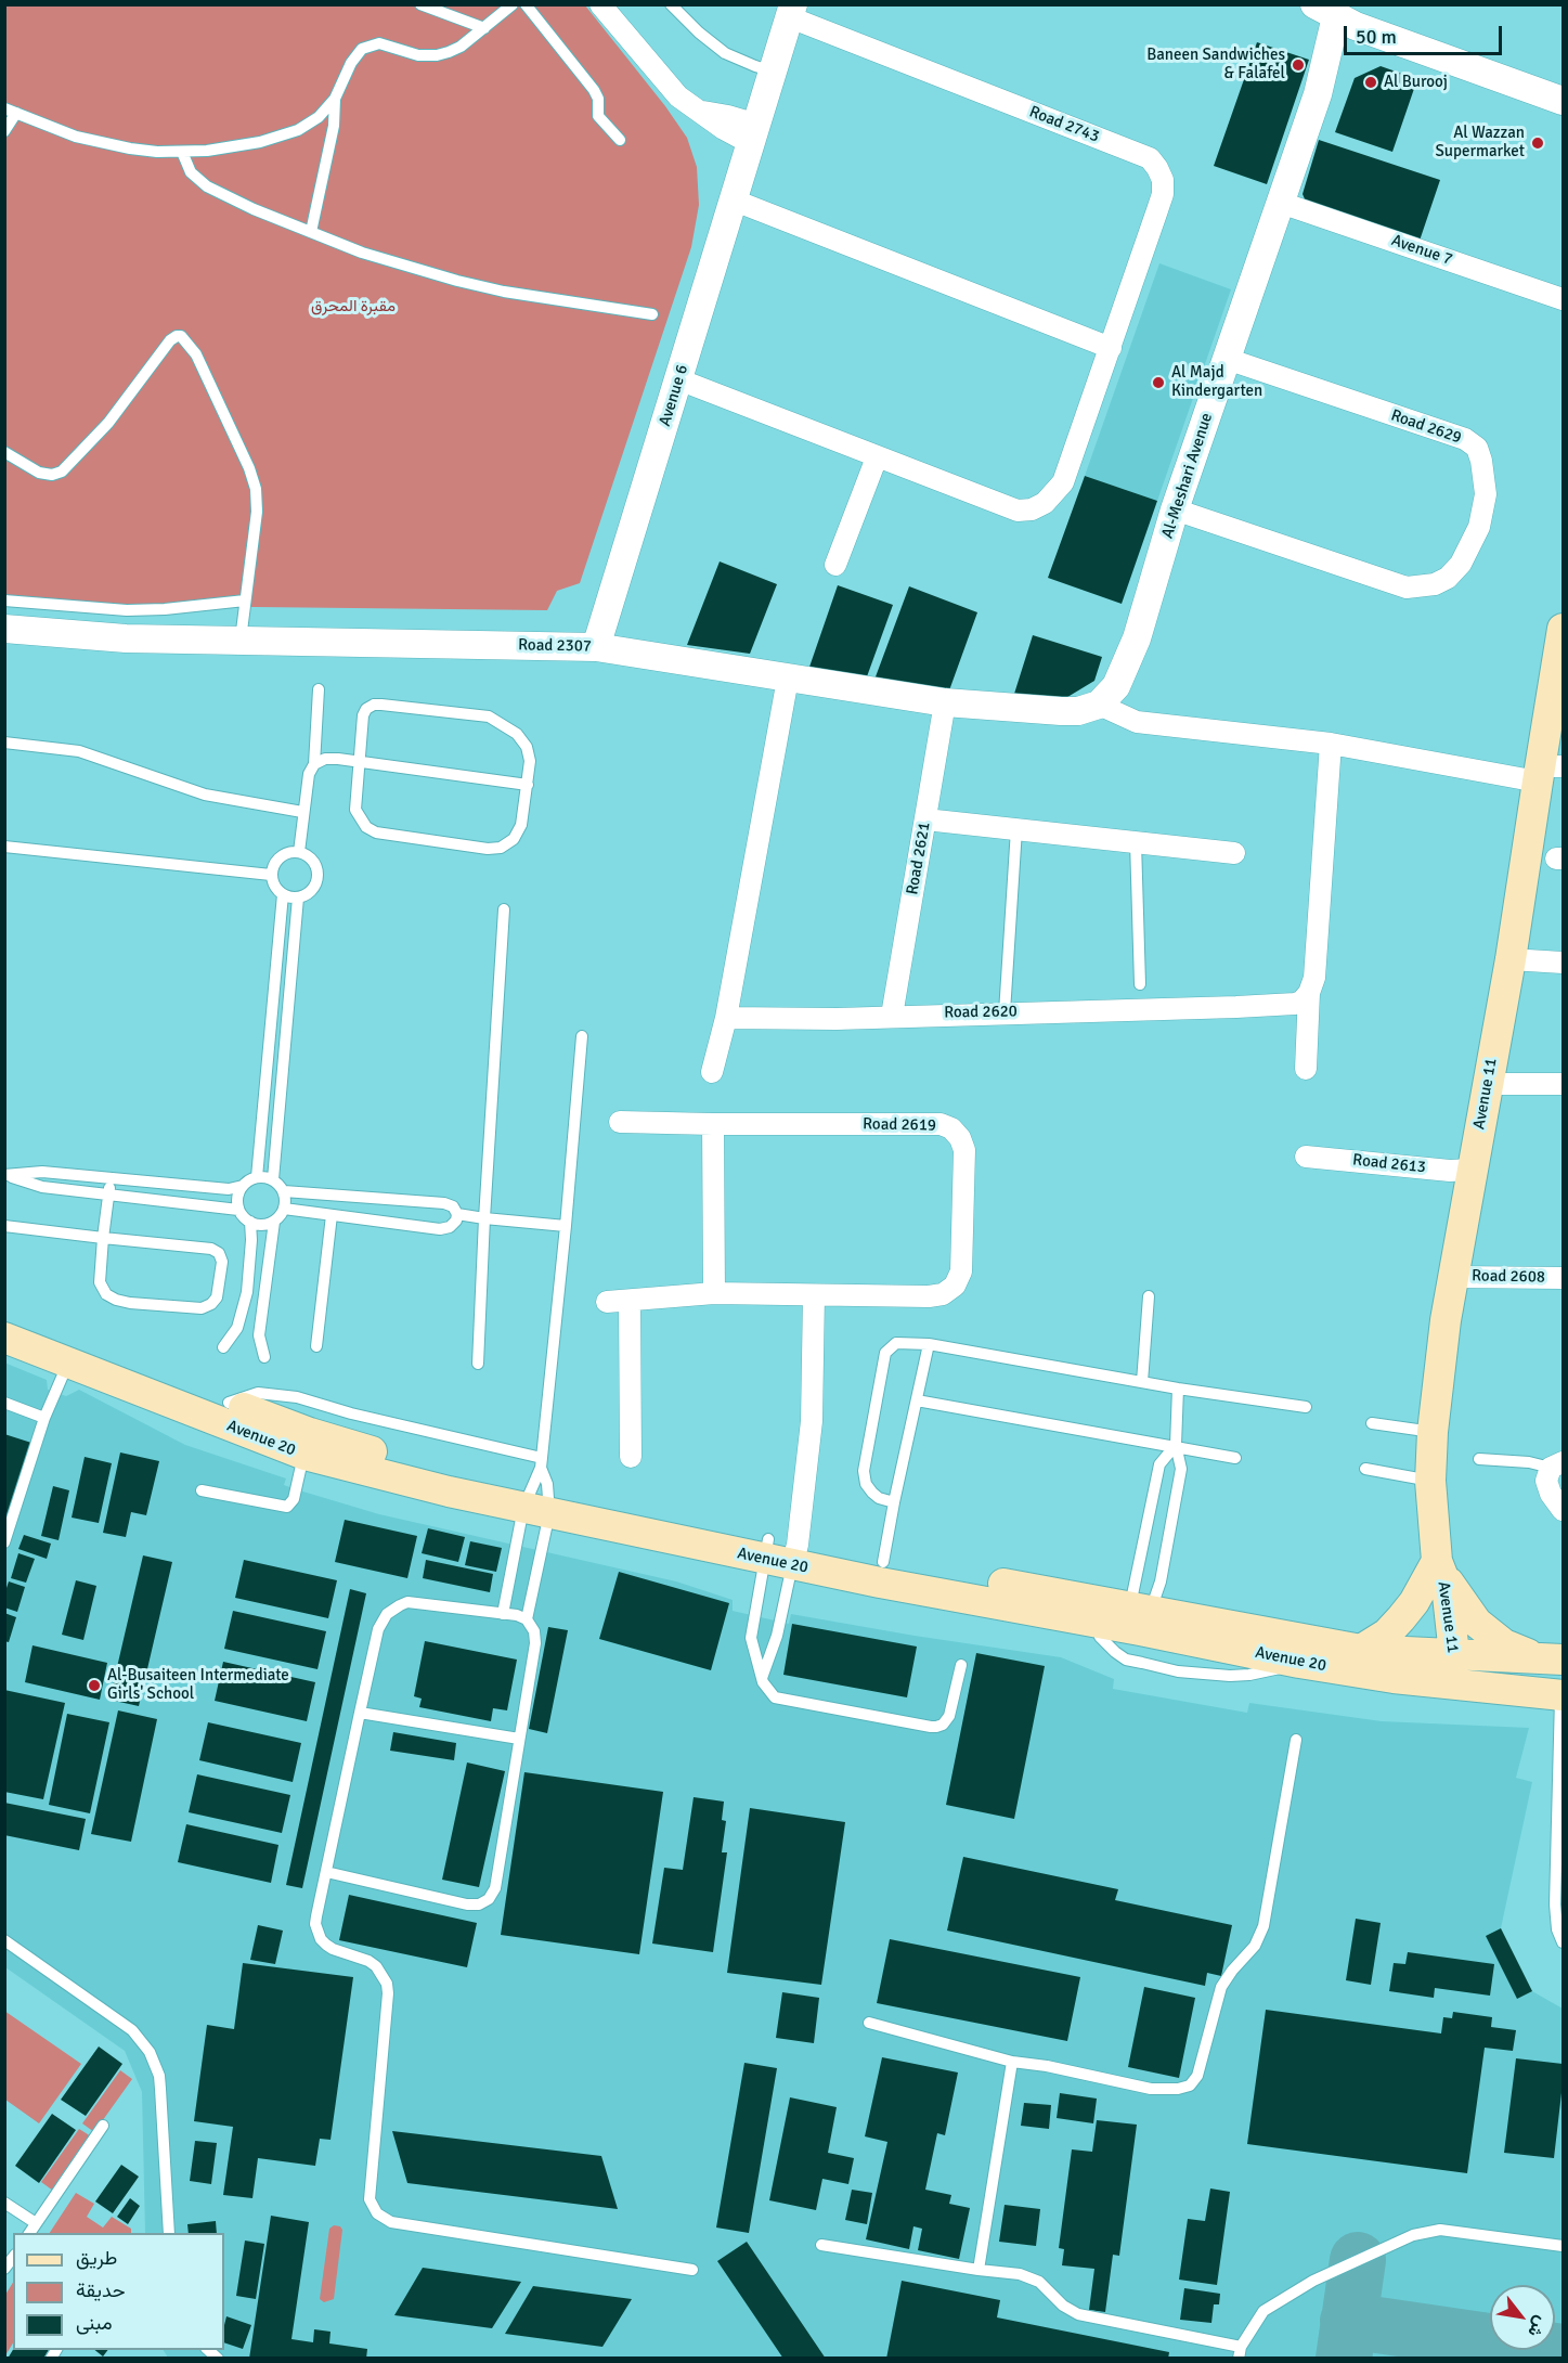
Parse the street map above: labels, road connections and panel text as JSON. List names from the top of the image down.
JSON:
{
  "streets": {
    "main road": ["Avenue 11", "Avenue 20"],
    "street": [
      "Road 2743",
      "Avenue 7",
      "Avenue 6",
      "Road 2629",
      "Al-Meshari Avenue",
      "Road 2307",
      "Road 2621",
      "Road 2620",
      "Road 2619",
      "Road 2613",
      "Road 2608"
    ]
  },
  "crossings": [
    ["Road 2743", "Avenue 6"],
    ["Avenue 7", "Al-Meshari Avenue"],
    ["Avenue 6", "Road 2307"],
    ["Road 2629", "Al-Meshari Avenue"],
    ["Al-Meshari Avenue", "Road 2307"],
    ["Road 2307", "Road 2621"],
    ["Road 2621", "Road 2620"],
    ["Avenue 11", "Road 2613"],
    ["Avenue 11", "Road 2608"],
    ["Avenue 11", "Avenue 20"]
  ],
  "parks": ["مقبرة المحرق"],
  "places": [
    "Baneen Sandwiches & Falafel",
    "Al Burooj",
    "Al Wazzan Supermarket",
    "Al Majd Kindergarten",
    "Al-Busaiteen Intermediate Girls' School"
  ],
  "legend": ["طريق", "حديقة", "مبنى"],
  "scale_bar": "50 m",
  "north": "bottom right"
}
